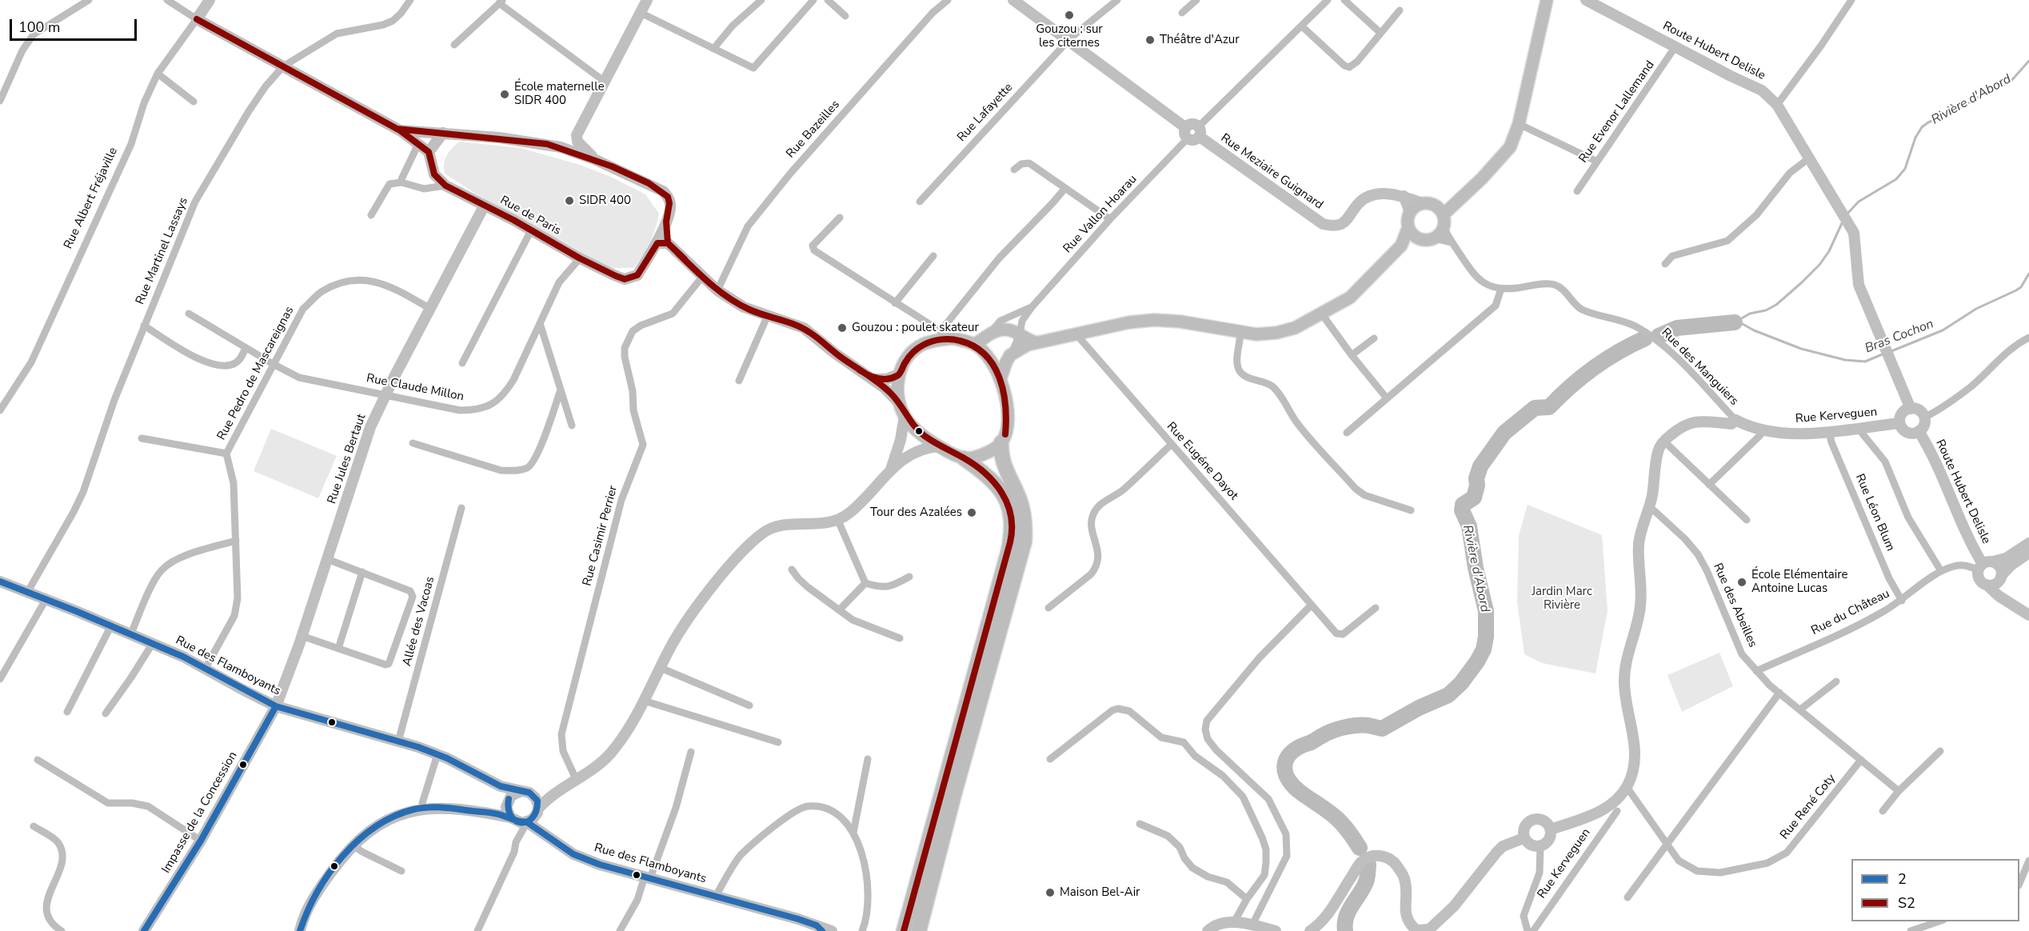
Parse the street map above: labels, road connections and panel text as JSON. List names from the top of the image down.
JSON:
{
  "streets": {
    "street": [
      "Route Hubert Delisle",
      "Rue Evenor Lallemand",
      "Rue Lafayette",
      "Rue Bazeilles",
      "Rue Meziaire Guignard",
      "Rue Albert Fréjaville",
      "Rue Vallon Hoarau",
      "Rue de Paris",
      "Rue Martinel Lassays",
      "Rue des Manguiers",
      "Rue Pedro de Mascareignas",
      "Rue Claude Millon",
      "Rue Kerveguen",
      "Rue Jules Bertaut",
      "Rue Eugéne Dayot",
      "Rue Léon Blum",
      "Rue Casimir Perrier",
      "Rue des Abeilles",
      "Rue du Château",
      "Allée des Vacoas",
      "Rue des Flamboyants",
      "Rue René Coty",
      "Impasse de la Concession"
    ]
  },
  "crossings": [
    ["Route Hubert Delisle", "Rue Evenor Lallemand"],
    ["Route Hubert Delisle", "Rue Kerveguen"],
    ["Route Hubert Delisle", "Rue du Château"],
    ["Rue Meziaire Guignard", "Rue des Manguiers"],
    ["Rue de Paris", "Rue Claude Millon"],
    ["Rue de Paris", "Rue Jules Bertaut"],
    ["Rue Martinel Lassays", "Rue des Flamboyants"],
    ["Rue des Manguiers", "Rue Kerveguen"],
    ["Rue Pedro de Mascareignas", "Rue Claude Millon"],
    ["Rue Pedro de Mascareignas", "Rue Jules Bertaut"],
    ["Rue Pedro de Mascareignas", "Rue des Flamboyants"],
    ["Rue Claude Millon", "Rue Jules Bertaut"],
    ["Rue Kerveguen", "Rue Léon Blum"],
    ["Rue Kerveguen", "Rue des Abeilles"],
    ["Rue Kerveguen", "Rue René Coty"],
    ["Rue Jules Bertaut", "Rue des Flamboyants"],
    ["Rue Jules Bertaut", "Impasse de la Concession"],
    ["Rue Léon Blum", "Rue du Château"],
    ["Rue des Abeilles", "Rue du Château"],
    ["Rue des Abeilles", "Rue René Coty"],
    ["Allée des Vacoas", "Rue des Flamboyants"],
    ["Rue des Flamboyants", "Impasse de la Concession"]
  ],
  "water": ["Rivière d'Abord", "Bras Cochon"],
  "parks": ["Jardin Marc Rivière"],
  "places": [
    "Gouzou : sur les citernes",
    "Théâtre d'Azur",
    "École maternelle SIDR 400",
    "SIDR 400",
    "Gouzou : poulet skateur",
    "Tour des Azalées",
    "École Elémentaire Antoine Lucas",
    "Maison Bel-Air"
  ],
  "lines": ["transit line S2", "transit line 2"],
  "legend": ["2", "S2"],
  "scale_bar": "100 m"
}
